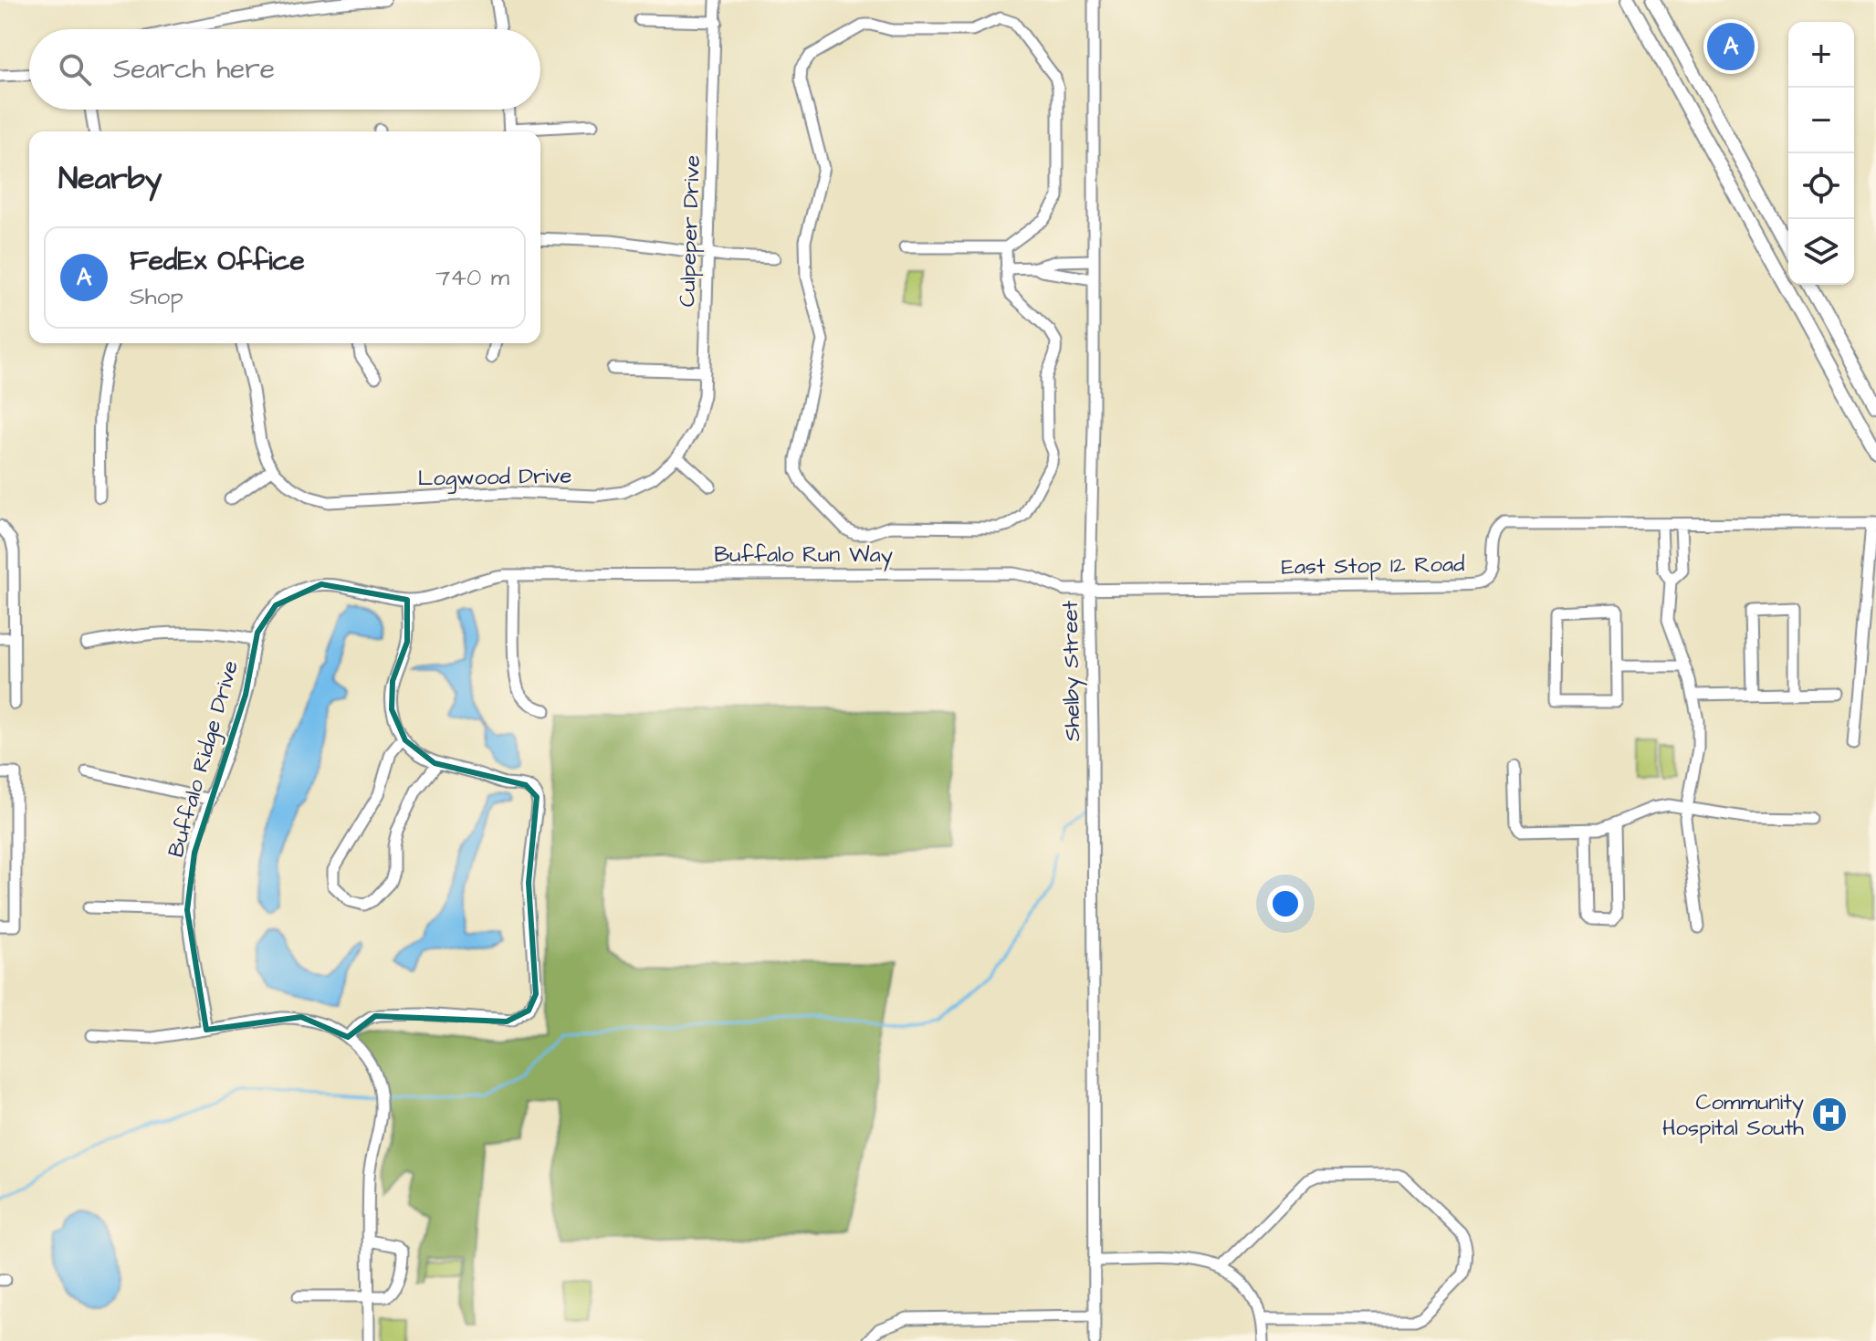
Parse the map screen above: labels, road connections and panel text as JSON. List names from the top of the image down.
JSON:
{
  "streets": {
    "street": [
      "Culpeper Drive",
      "Logwood Drive",
      "Buffalo Run Way",
      "East Stop 12 Road",
      "Shelby Street",
      "Buffalo Ridge Drive"
    ]
  },
  "crossings": [
    ["Culpeper Drive", "Logwood Drive"],
    ["Buffalo Run Way", "East Stop 12 Road"],
    ["Buffalo Run Way", "Shelby Street"],
    ["Buffalo Run Way", "Buffalo Ridge Drive"],
    ["East Stop 12 Road", "Shelby Street"]
  ],
  "places": {
    "hospital": ["Community Hospital South"]
  },
  "page": {
    "pins": "A",
    "map_buttons": ["+", "−"],
    "search": "Search here",
    "heading": "Nearby",
    "list": [
      {
        "mark": "A",
        "name": "FedEx Office",
        "note": "Shop",
        "value": "740 m"
      }
    ]
  }
}
